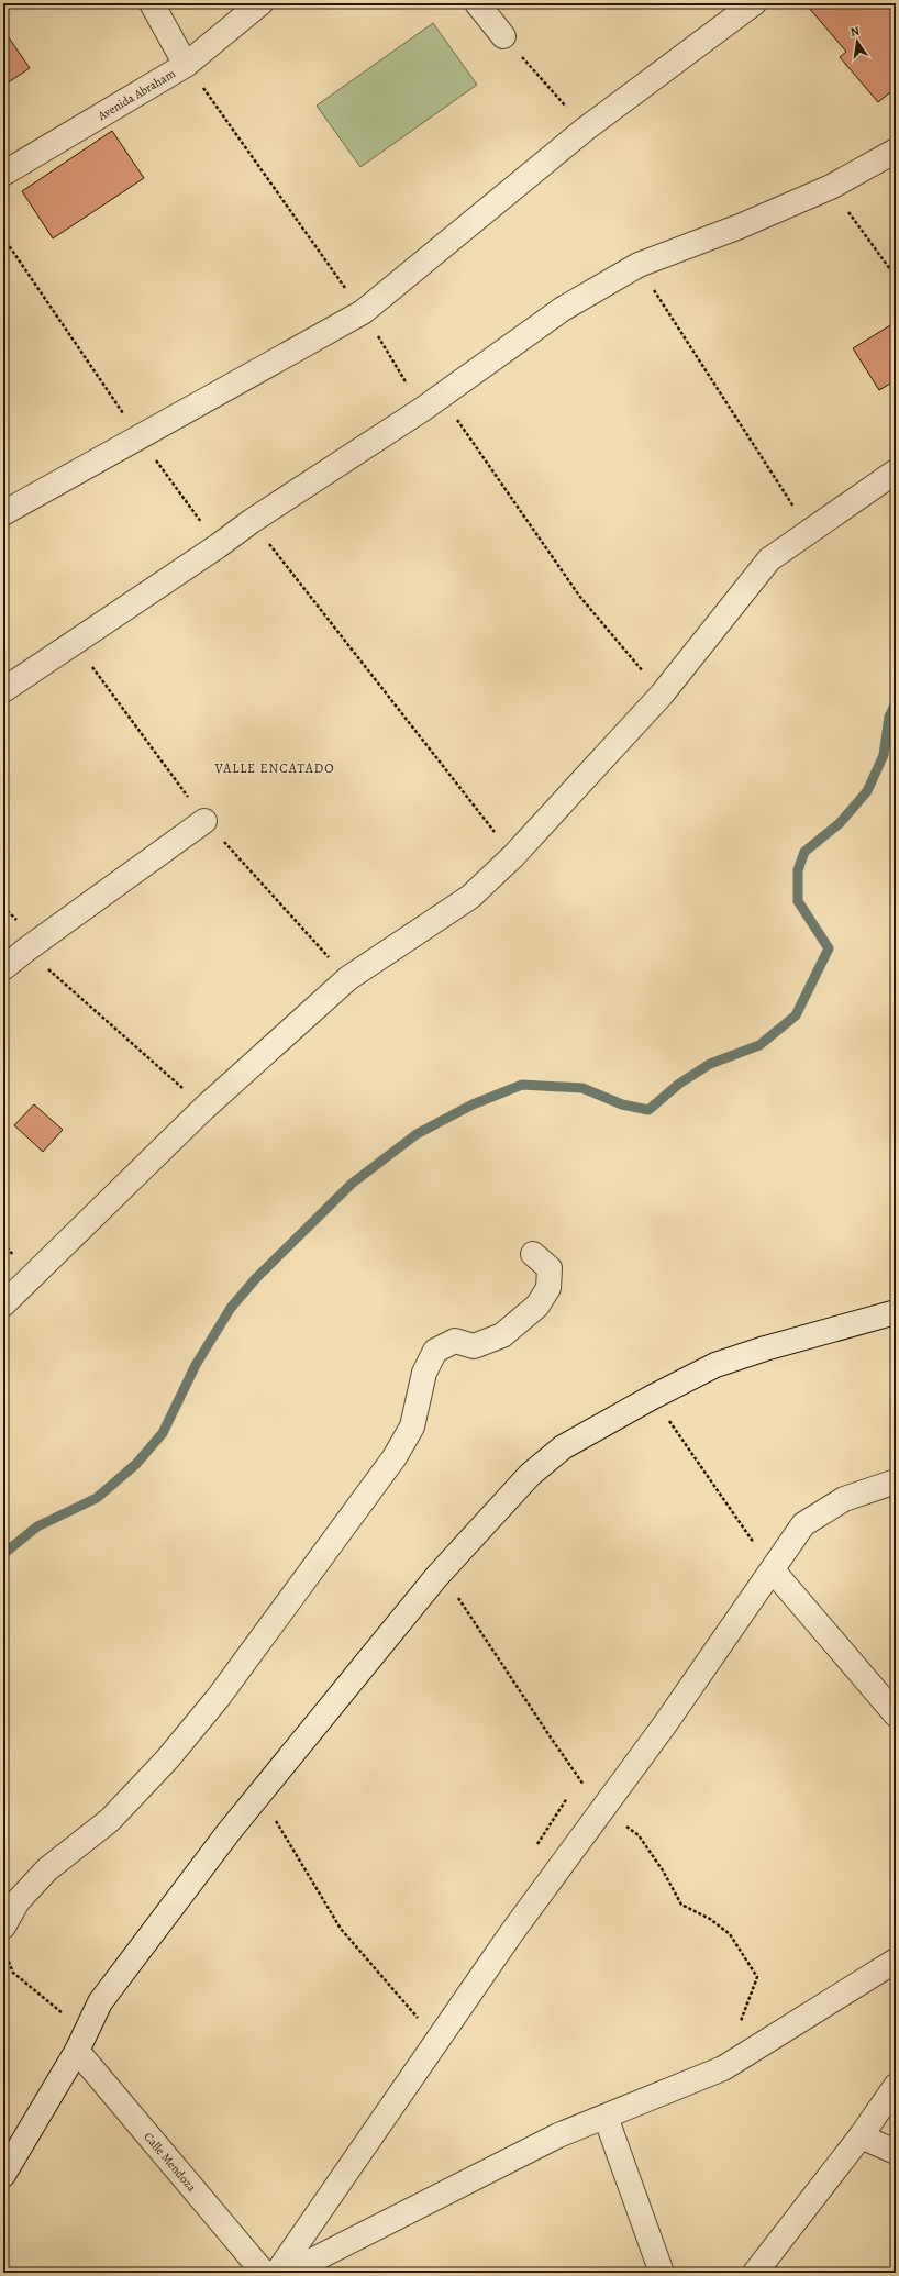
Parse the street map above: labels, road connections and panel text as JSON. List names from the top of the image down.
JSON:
{
  "streets": {
    "street": ["Avenida Abraham", "Calle Mendoza"]
  },
  "districts": ["VALLE ENCATADO"],
  "north": "top"
}
